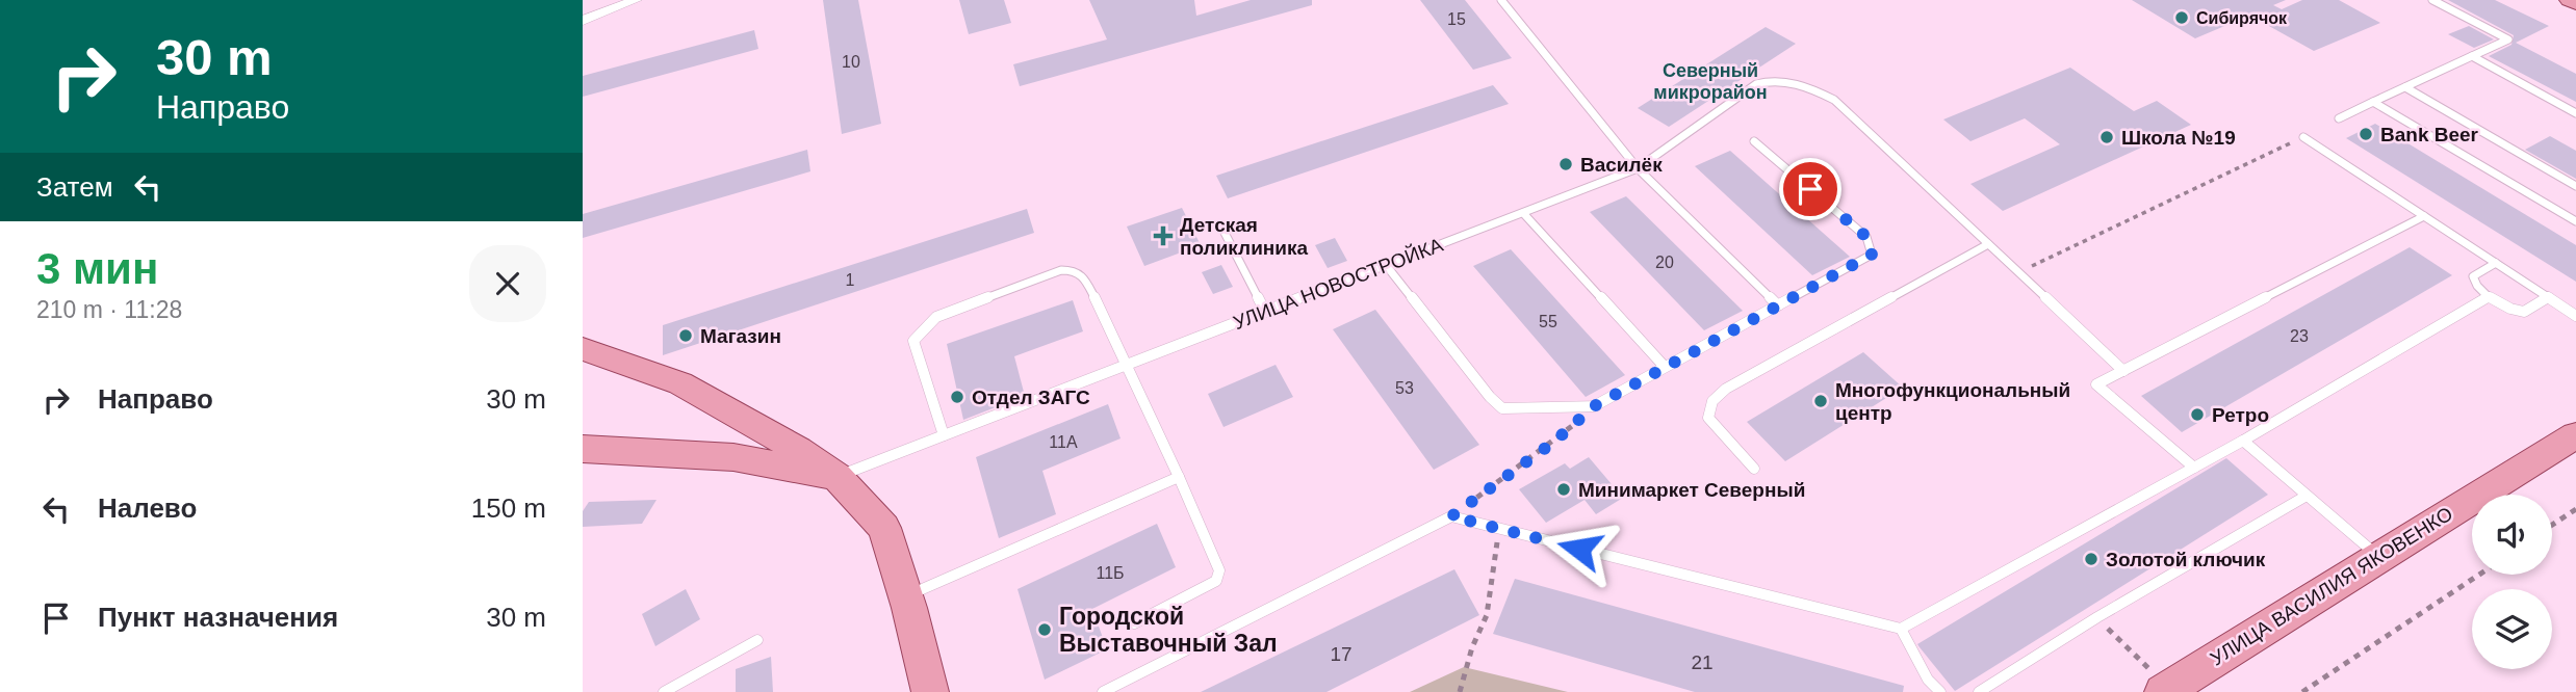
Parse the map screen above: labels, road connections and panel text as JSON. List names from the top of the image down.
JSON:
{
  "streets": {
    "main road": ["УЛИЦА ВАСИЛИЯ ЯКОВЕНКО"],
    "lane": ["УЛИЦА НОВОСТРОЙКА"]
  },
  "districts": ["Северный микрорайон"],
  "places": {
    "other": [
      "Сибирячок",
      "Bank Beer",
      "Школа №19",
      "Василёк",
      "Магазин",
      "Отдел ЗАГС",
      "Многофункциональный центр",
      "Ретро",
      "Минимаркет Северный",
      "Золотой ключик",
      "Городской Выставочный Зал"
    ],
    "health": ["Детская поликлиника"]
  },
  "house_numbers": [
    "15",
    "10",
    "20",
    "1",
    "55",
    "23",
    "53",
    "11А",
    "11Б",
    "17",
    "21"
  ],
  "page": {
    "turn": ["30 m", "Направо"],
    "then": "Затем",
    "heading": ["3 мин", "210 m · 11:28"],
    "list": [
      {
        "name": "Направо",
        "value": "30 m"
      },
      {
        "name": "Налево",
        "value": "150 m"
      },
      {
        "name": "Пункт назначения",
        "value": "30 m"
      }
    ]
  }
}
